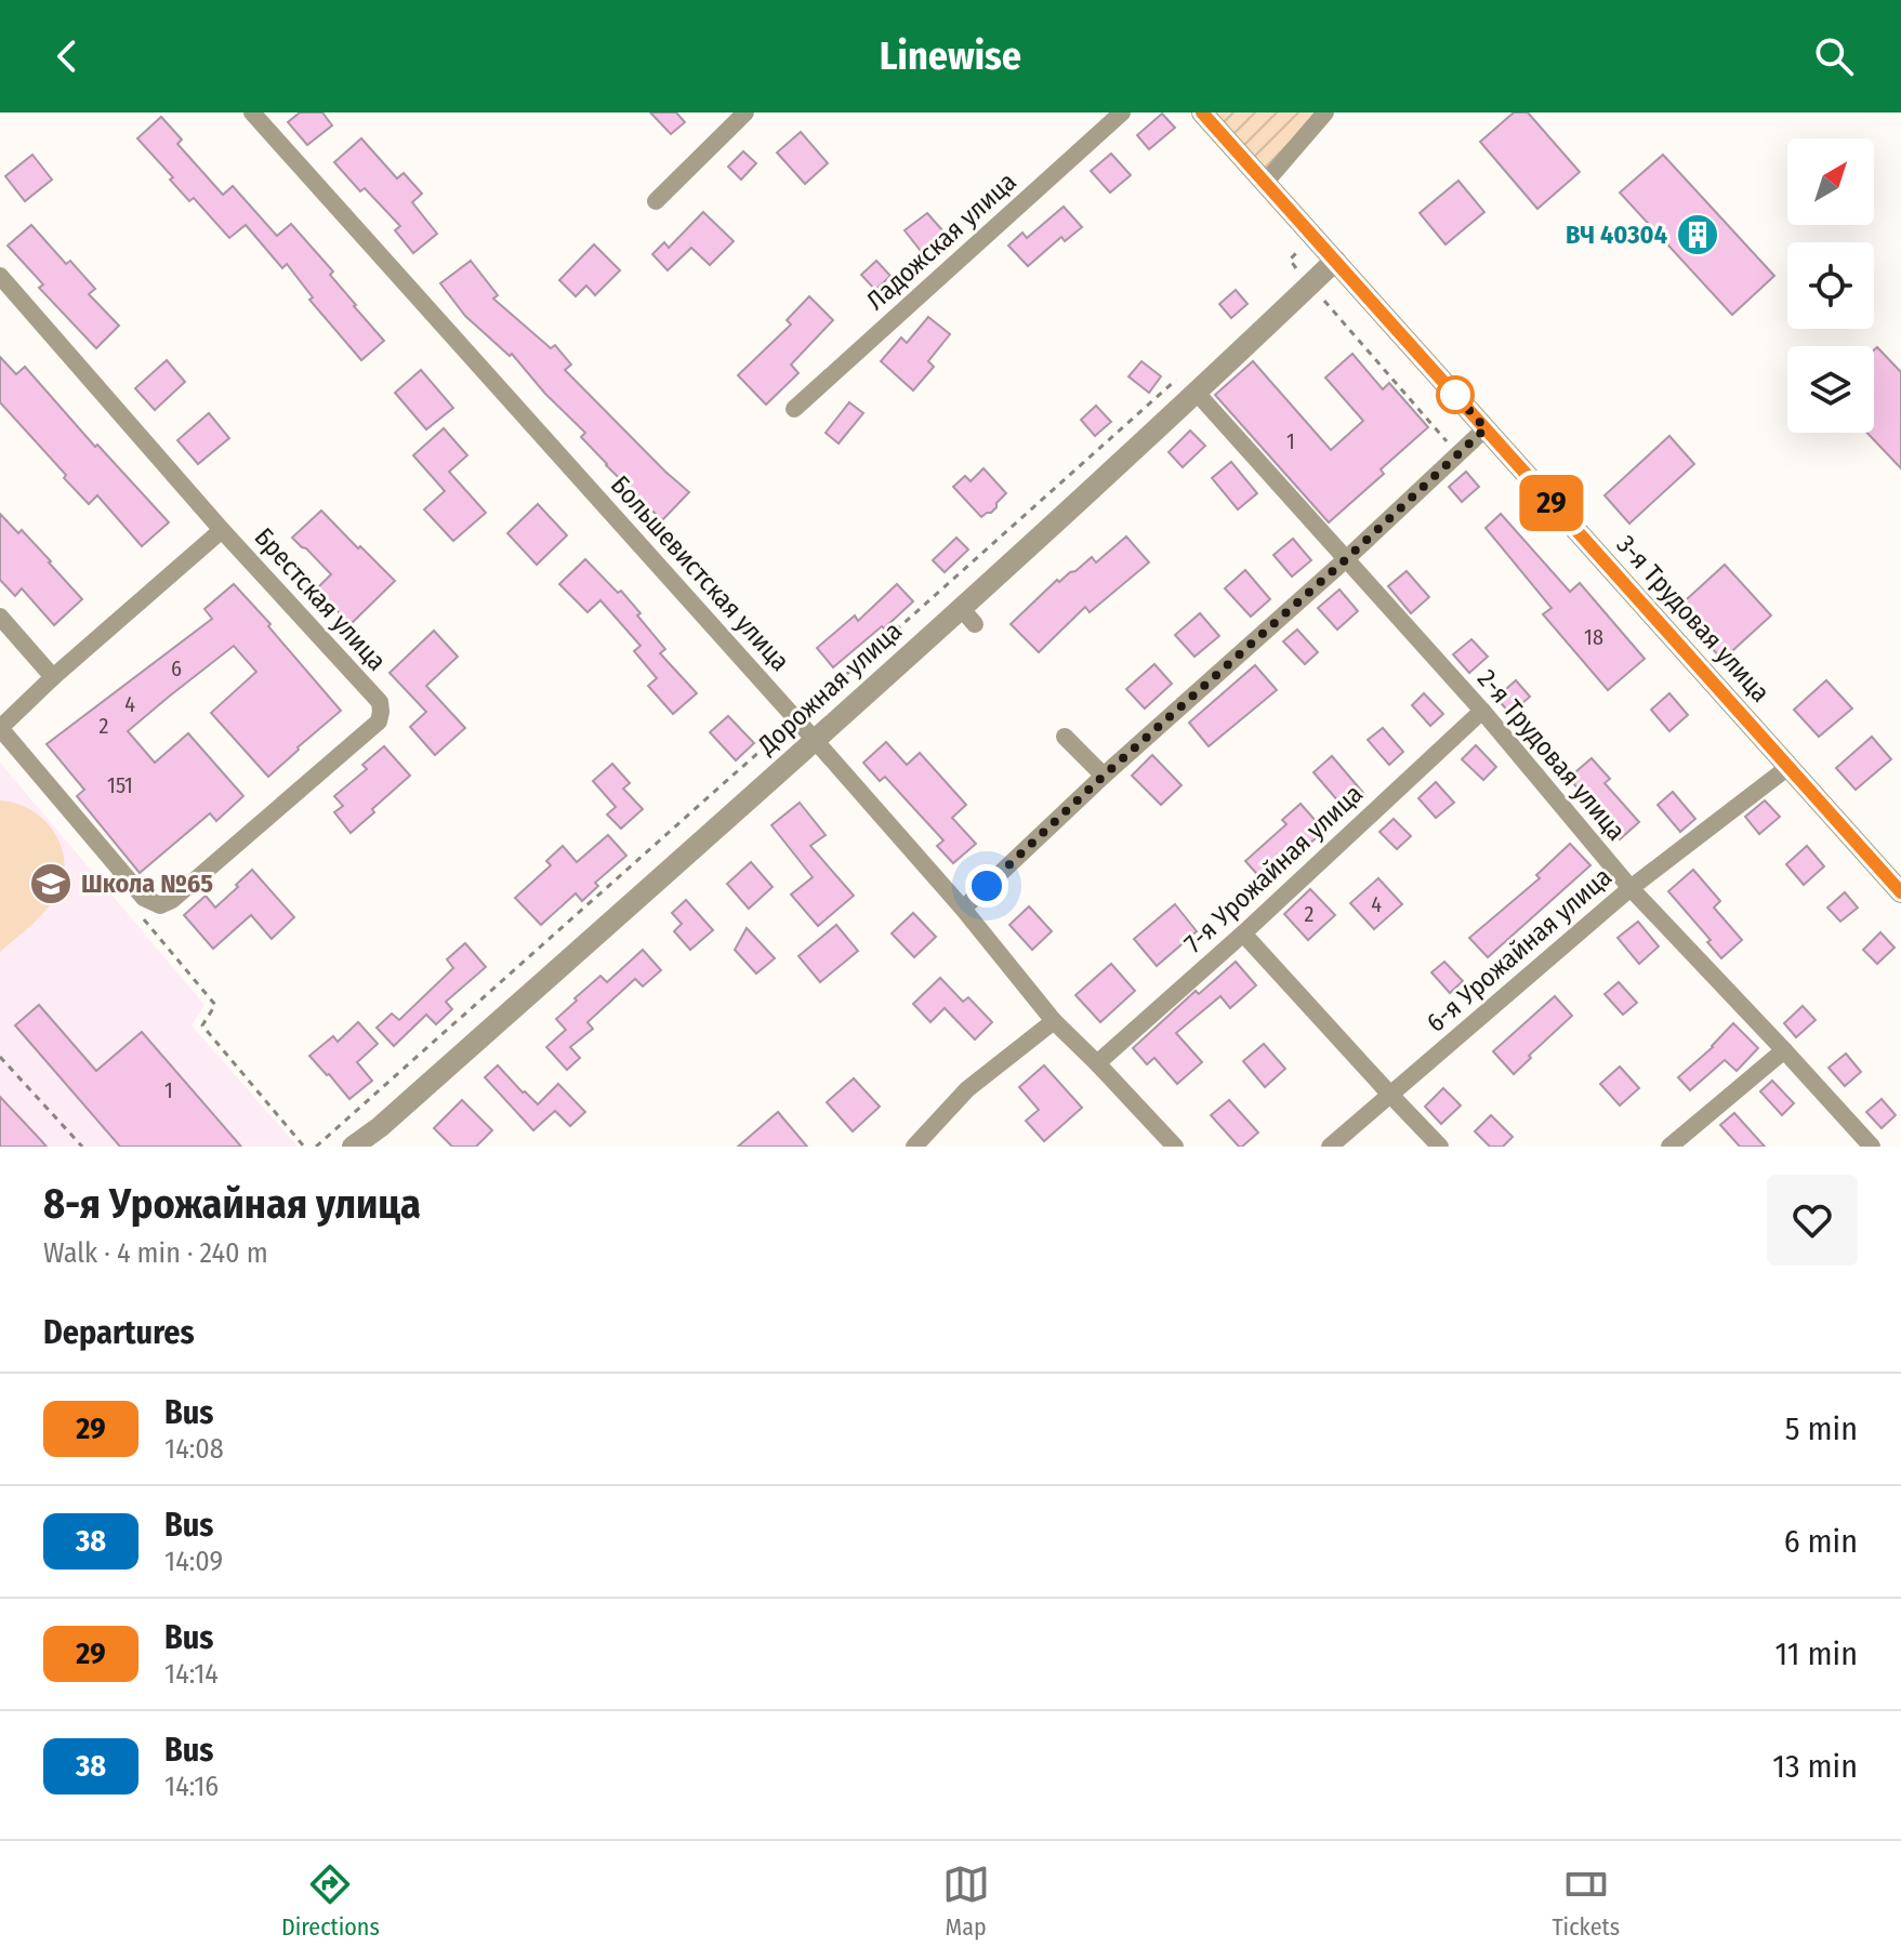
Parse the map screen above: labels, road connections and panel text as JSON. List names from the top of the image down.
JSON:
{
  "streets": {
    "street": [
      "Ладожская улица",
      "Большевистская улица",
      "Брестская улица",
      "3-я Трудовая улица",
      "Дорожная улица",
      "2-я Трудовая улица",
      "7-я Урожайная улица",
      "6-я Урожайная улица"
    ]
  },
  "crossings": [
    ["Большевистская улица", "Дорожная улица"],
    ["Большевистская улица", "7-я Урожайная улица"],
    ["3-я Трудовая улица", "Дорожная улица"],
    ["3-я Трудовая улица", "6-я Урожайная улица"],
    ["Дорожная улица", "2-я Трудовая улица"],
    ["2-я Трудовая улица", "7-я Урожайная улица"],
    ["2-я Трудовая улица", "6-я Урожайная улица"]
  ],
  "places": {
    "building": ["ВЧ 40304"],
    "school or university": ["Школа №65"]
  },
  "lines": ["bus line 29"],
  "house_numbers": [
    "1",
    "18",
    "6",
    "4",
    "2",
    "151",
    "4",
    "2",
    "1"
  ],
  "north": "top right",
  "page": {
    "header": "Linewise",
    "on_map": "29",
    "heading": [
      ["8-я Урожайная улица", "Walk · 4 min · 240 m"],
      "Departures"
    ],
    "list": [
      {
        "mark": "29",
        "name": "Bus",
        "note": "14:08",
        "value": "5 min"
      },
      {
        "mark": "38",
        "name": "Bus",
        "note": "14:09",
        "value": "6 min"
      },
      {
        "mark": "29",
        "name": "Bus",
        "note": "14:14",
        "value": "11 min"
      },
      {
        "mark": "38",
        "name": "Bus",
        "note": "14:16",
        "value": "13 min"
      }
    ],
    "tabs": ["Directions", "Map", "Tickets"]
  }
}
